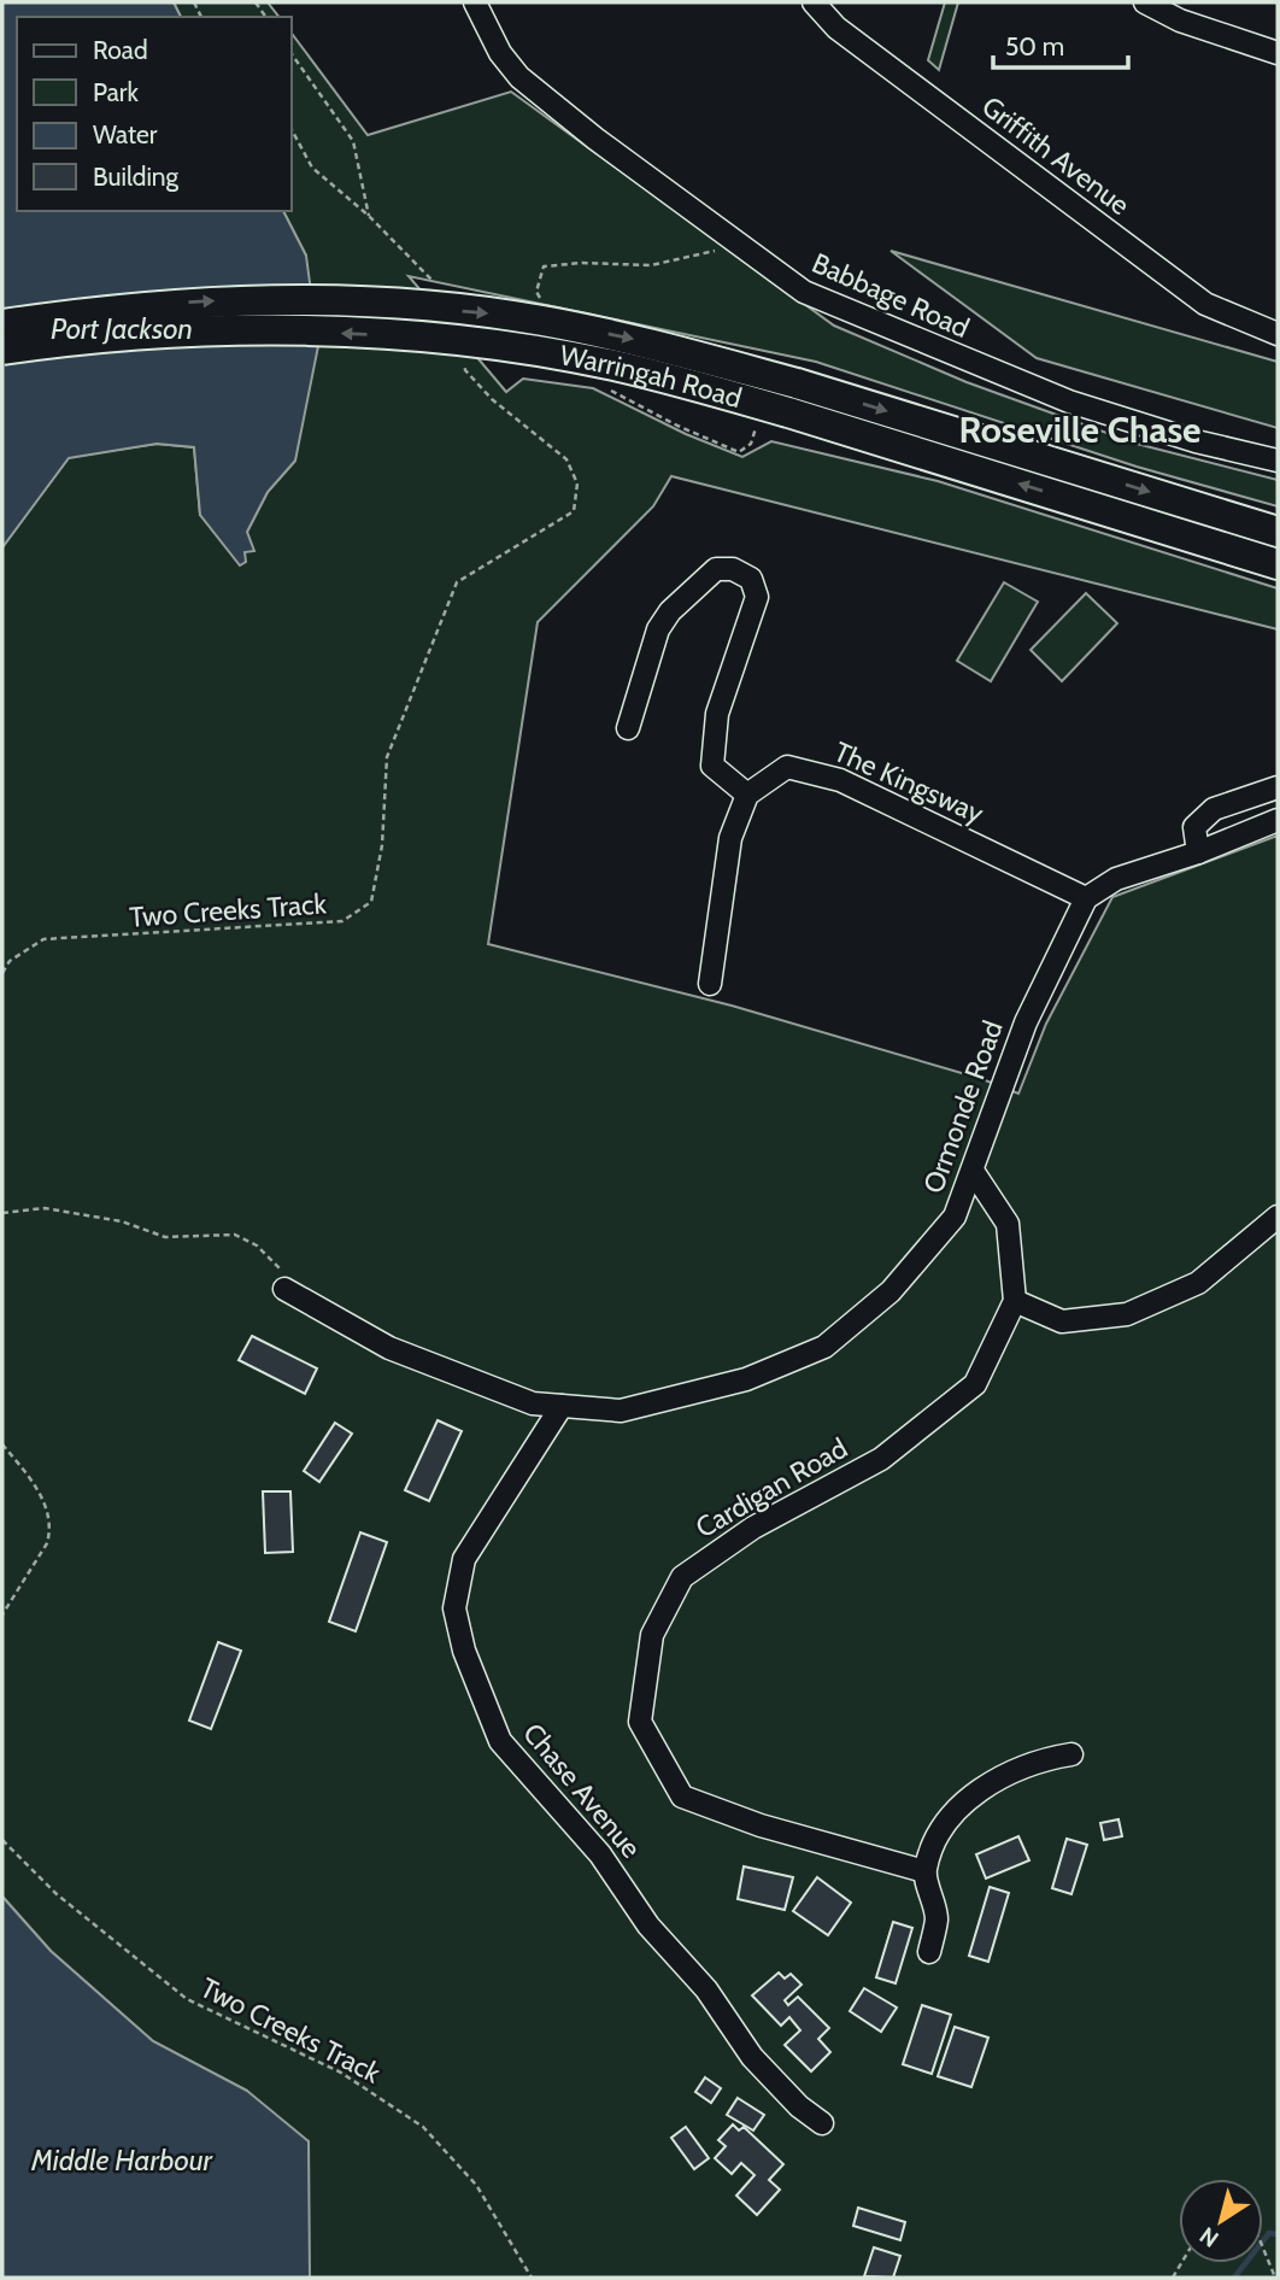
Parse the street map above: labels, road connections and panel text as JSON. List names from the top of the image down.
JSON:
{
  "streets": {
    "highway": ["Warringah Road"],
    "street": [
      "Griffith Avenue",
      "Babbage Road",
      "The Kingsway",
      "Ormonde Road",
      "Cardigan Road",
      "Chase Avenue"
    ],
    "path": ["Two Creeks Track"]
  },
  "crossings": [
    ["The Kingsway", "Ormonde Road"],
    ["Ormonde Road", "Chase Avenue"]
  ],
  "districts": ["Roseville Chase"],
  "water": ["Port Jackson", "Middle Harbour"],
  "legend": [
    "Road",
    "Park",
    "Water",
    "Building"
  ],
  "scale_bar": "50 m",
  "north": "bottom left"
}
